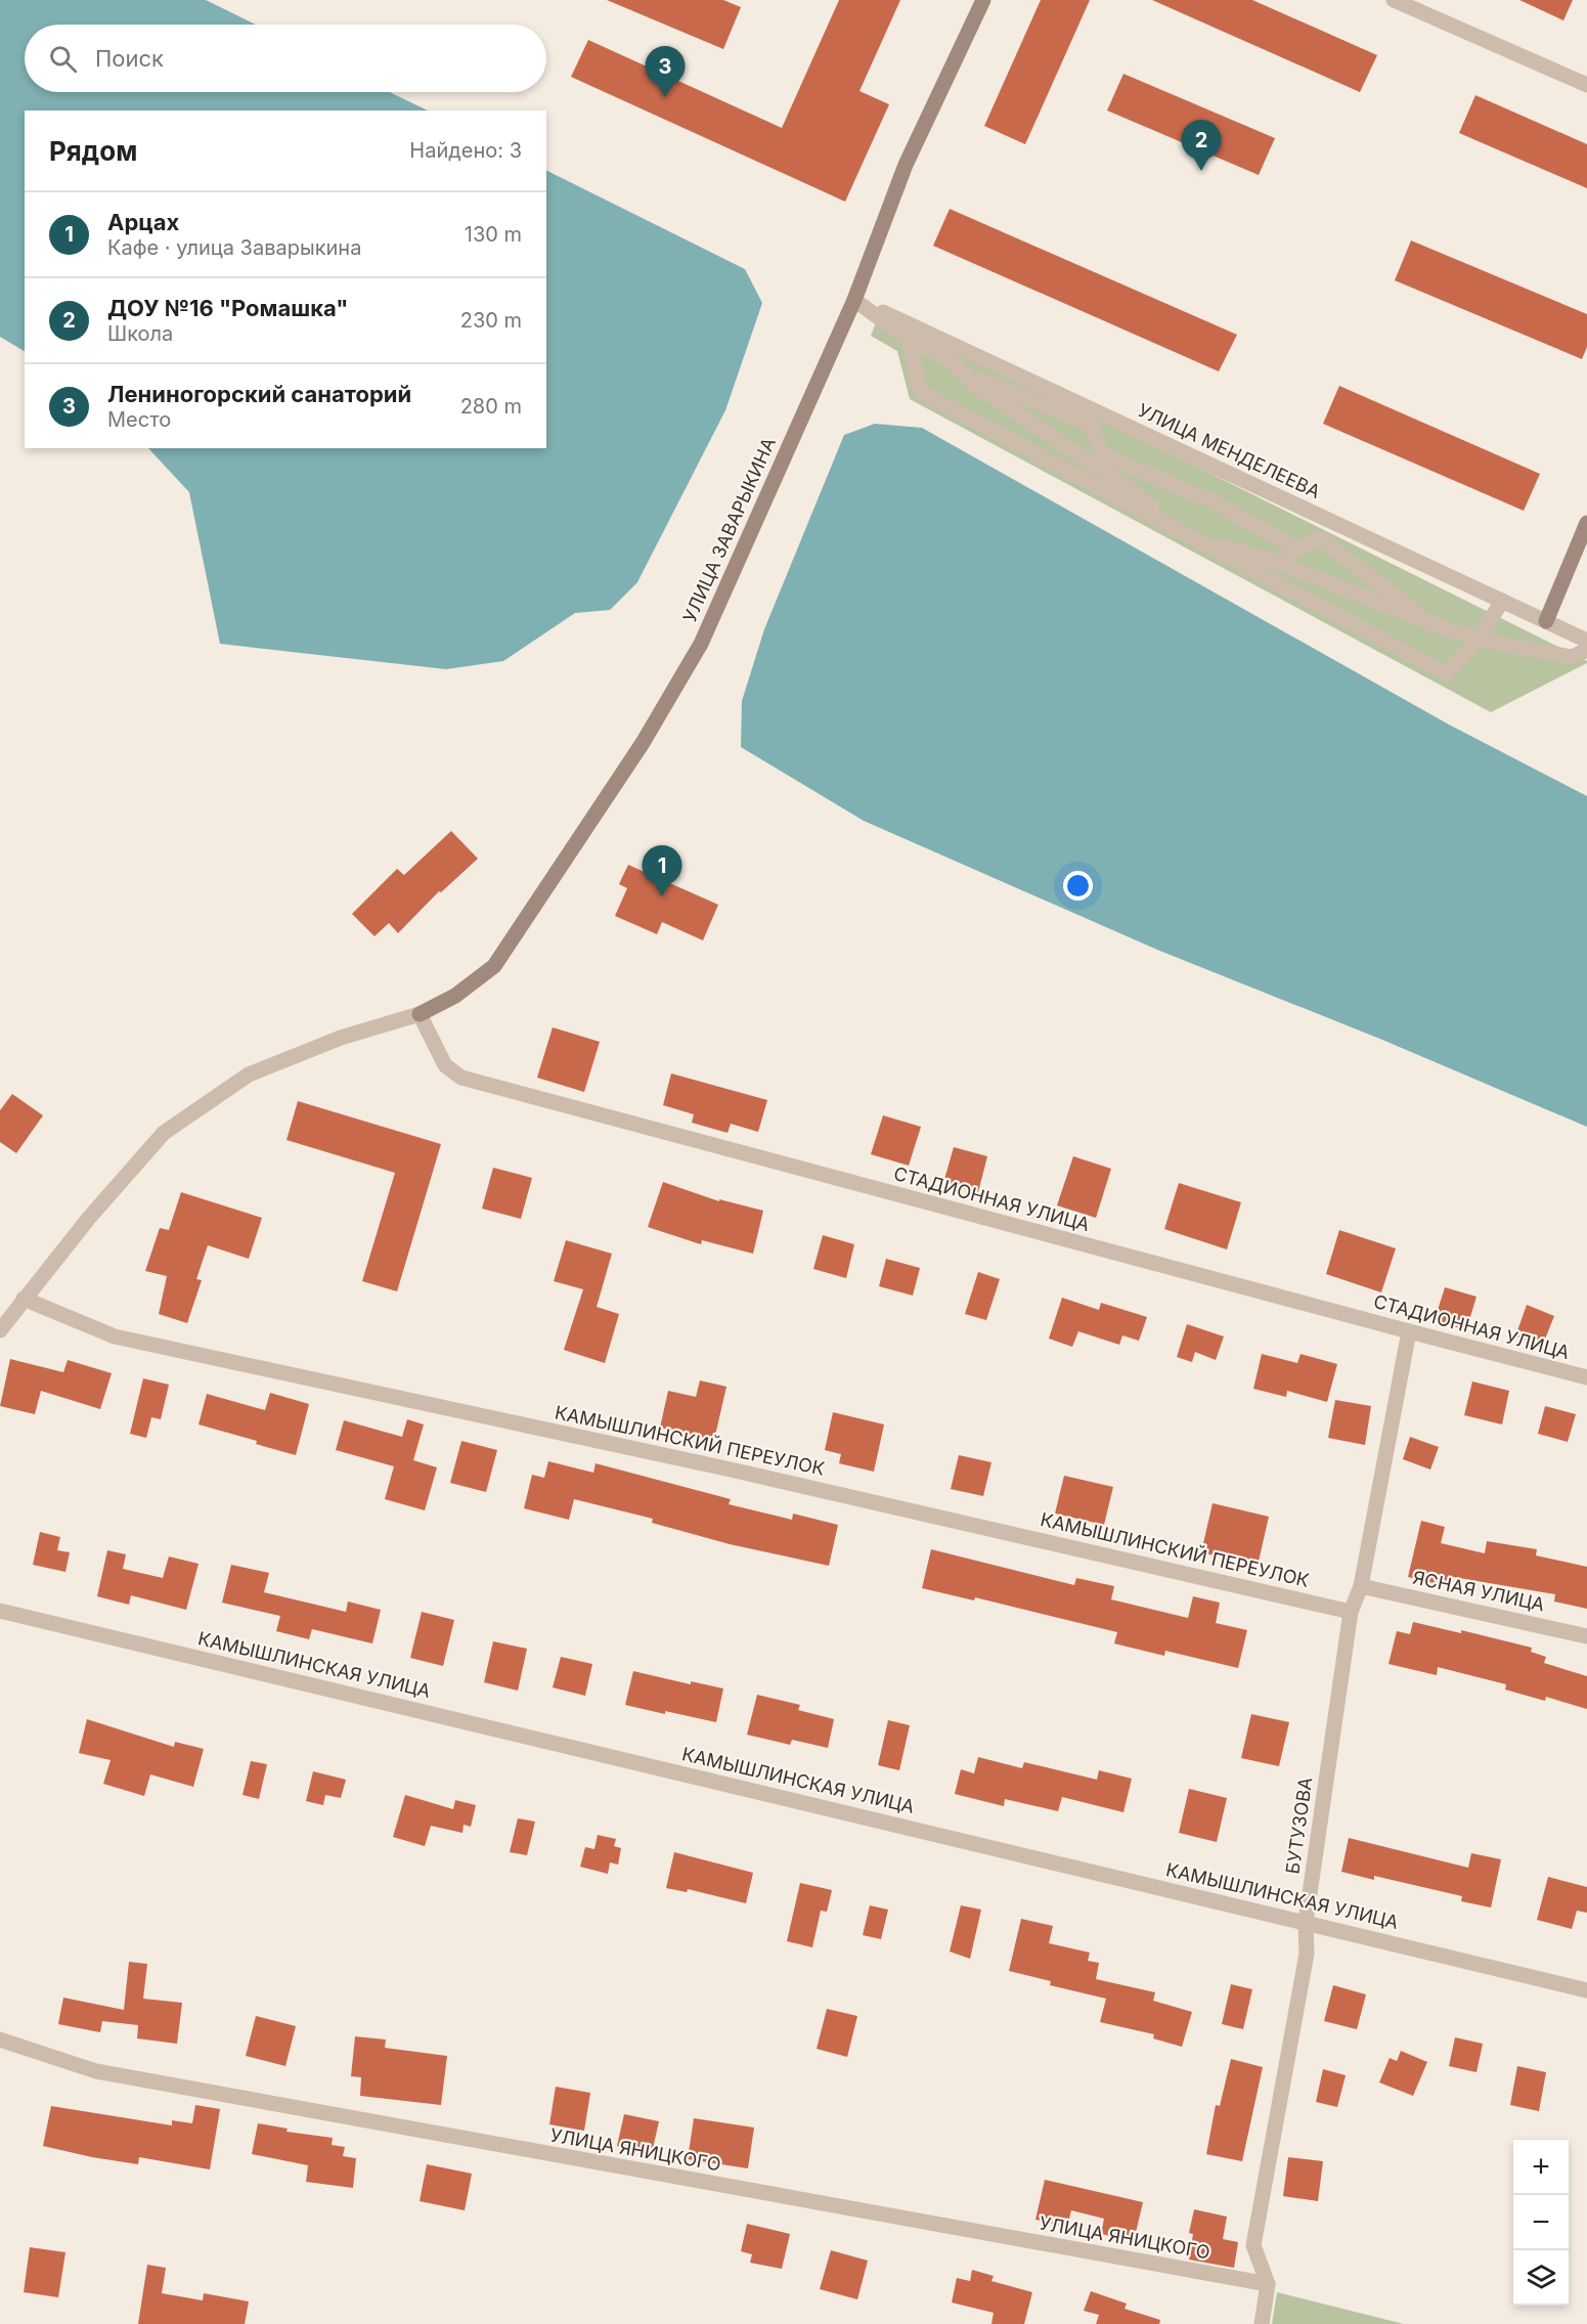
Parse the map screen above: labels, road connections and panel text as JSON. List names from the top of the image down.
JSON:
{
  "streets": {
    "street": [
      "УЛИЦА МЕНДЕЛЕЕВА",
      "УЛИЦА ЗАВАРЫКИНА",
      "СТАДИОННАЯ УЛИЦА",
      "КАМЫШЛИНСКИЙ ПЕРЕУЛОК",
      "ЯСНАЯ УЛИЦА",
      "КАМЫШЛИНСКАЯ УЛИЦА",
      "БУТУЗОВА",
      "УЛИЦА ЯНИЦКОГО"
    ]
  },
  "crossings": [
    ["УЛИЦА МЕНДЕЛЕЕВА", "УЛИЦА ЗАВАРЫКИНА"],
    ["УЛИЦА ЗАВАРЫКИНА", "СТАДИОННАЯ УЛИЦА"],
    ["СТАДИОННАЯ УЛИЦА", "БУТУЗОВА"],
    ["КАМЫШЛИНСКИЙ ПЕРЕУЛОК", "БУТУЗОВА"],
    ["ЯСНАЯ УЛИЦА", "БУТУЗОВА"],
    ["КАМЫШЛИНСКАЯ УЛИЦА", "БУТУЗОВА"],
    ["БУТУЗОВА", "УЛИЦА ЯНИЦКОГО"]
  ],
  "page": {
    "search": "Поиск",
    "pins": ["3", "2", "1"],
    "heading": ["Рядом", "Найдено: 3"],
    "list": [
      {
        "mark": "1",
        "name": "Арцах",
        "note": "Кафе · улица Заварыкина",
        "value": "130 m"
      },
      {
        "mark": "2",
        "name": "ДОУ №16 \"Ромашка\"",
        "note": "Школа",
        "value": "230 m"
      },
      {
        "mark": "3",
        "name": "Лениногорский санаторий",
        "note": "Место",
        "value": "280 m"
      }
    ],
    "map_buttons": ["+", "−"]
  }
}
